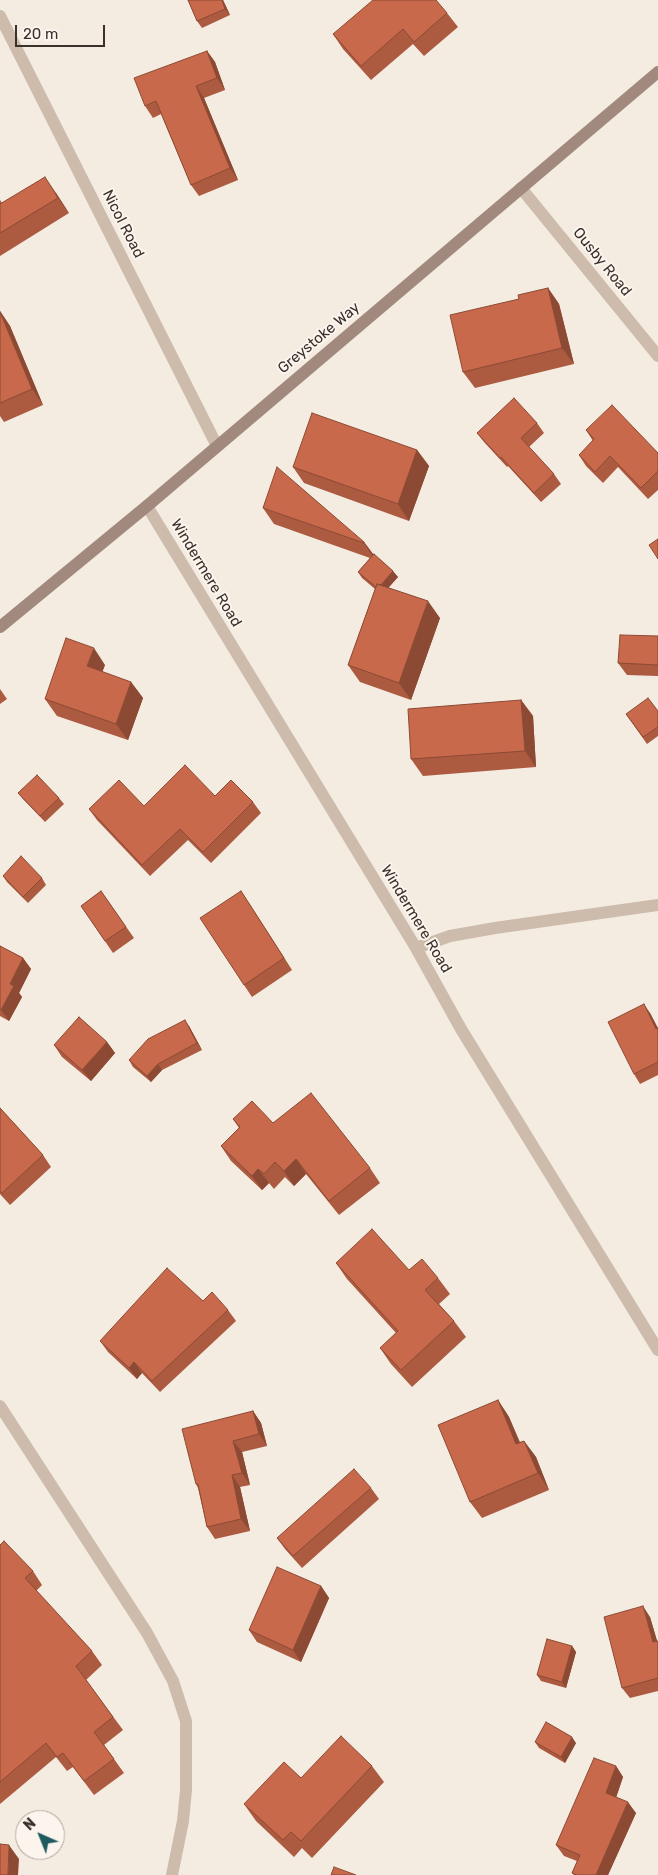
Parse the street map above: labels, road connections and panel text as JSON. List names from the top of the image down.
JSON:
{
  "streets": {
    "street": [
      "Nicol Road",
      "Ousby Road",
      "Greystoke Way",
      "Windermere Road"
    ]
  },
  "crossings": [
    ["Nicol Road", "Greystoke Way"],
    ["Ousby Road", "Greystoke Way"],
    ["Greystoke Way", "Windermere Road"]
  ],
  "scale_bar": "20 m",
  "north": "top left"
}
